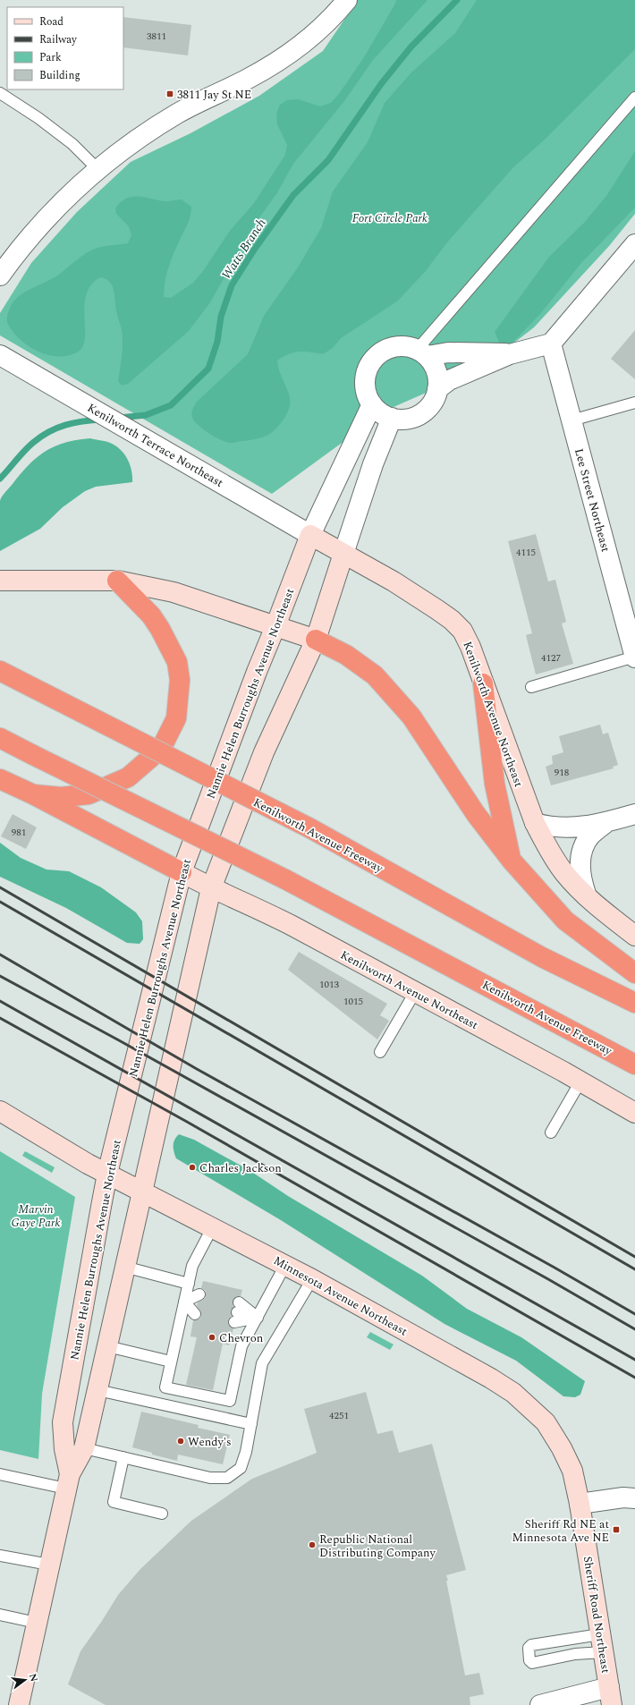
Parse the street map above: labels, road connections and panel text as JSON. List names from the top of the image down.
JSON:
{
  "streets": {
    "highway": ["Kenilworth Avenue Freeway"],
    "main road": [
      "Nannie Helen Burroughs Avenue Northeast",
      "Kenilworth Avenue Northeast",
      "Minnesota Avenue Northeast",
      "Sheriff Road Northeast"
    ],
    "street": ["Kenilworth Terrace Northeast", "Lee Street Northeast"]
  },
  "crossings": [
    ["Kenilworth Terrace Northeast", "Nannie Helen Burroughs Avenue Northeast"],
    ["Kenilworth Terrace Northeast", "Kenilworth Avenue Northeast"],
    ["Nannie Helen Burroughs Avenue Northeast", "Kenilworth Avenue Northeast"],
    ["Nannie Helen Burroughs Avenue Northeast", "Minnesota Avenue Northeast"],
    ["Minnesota Avenue Northeast", "Sheriff Road Northeast"]
  ],
  "water": ["Watts Branch"],
  "parks": ["Fort Circle Park", "Marvin Gaye Park"],
  "places": {
    "transit": ["3811 Jay St NE", "Sheriff Rd NE at Minnesota Ave NE"],
    "other": [
      "Charles Jackson",
      "Chevron",
      "Wendy's",
      "Republic National Distributing Company"
    ]
  },
  "house_numbers": [
    "3811",
    "4115",
    "4127",
    "918",
    "981",
    "1013",
    "1015",
    "4251"
  ],
  "legend": [
    "Road",
    "Railway",
    "Park",
    "Building"
  ],
  "north": "right"
}
